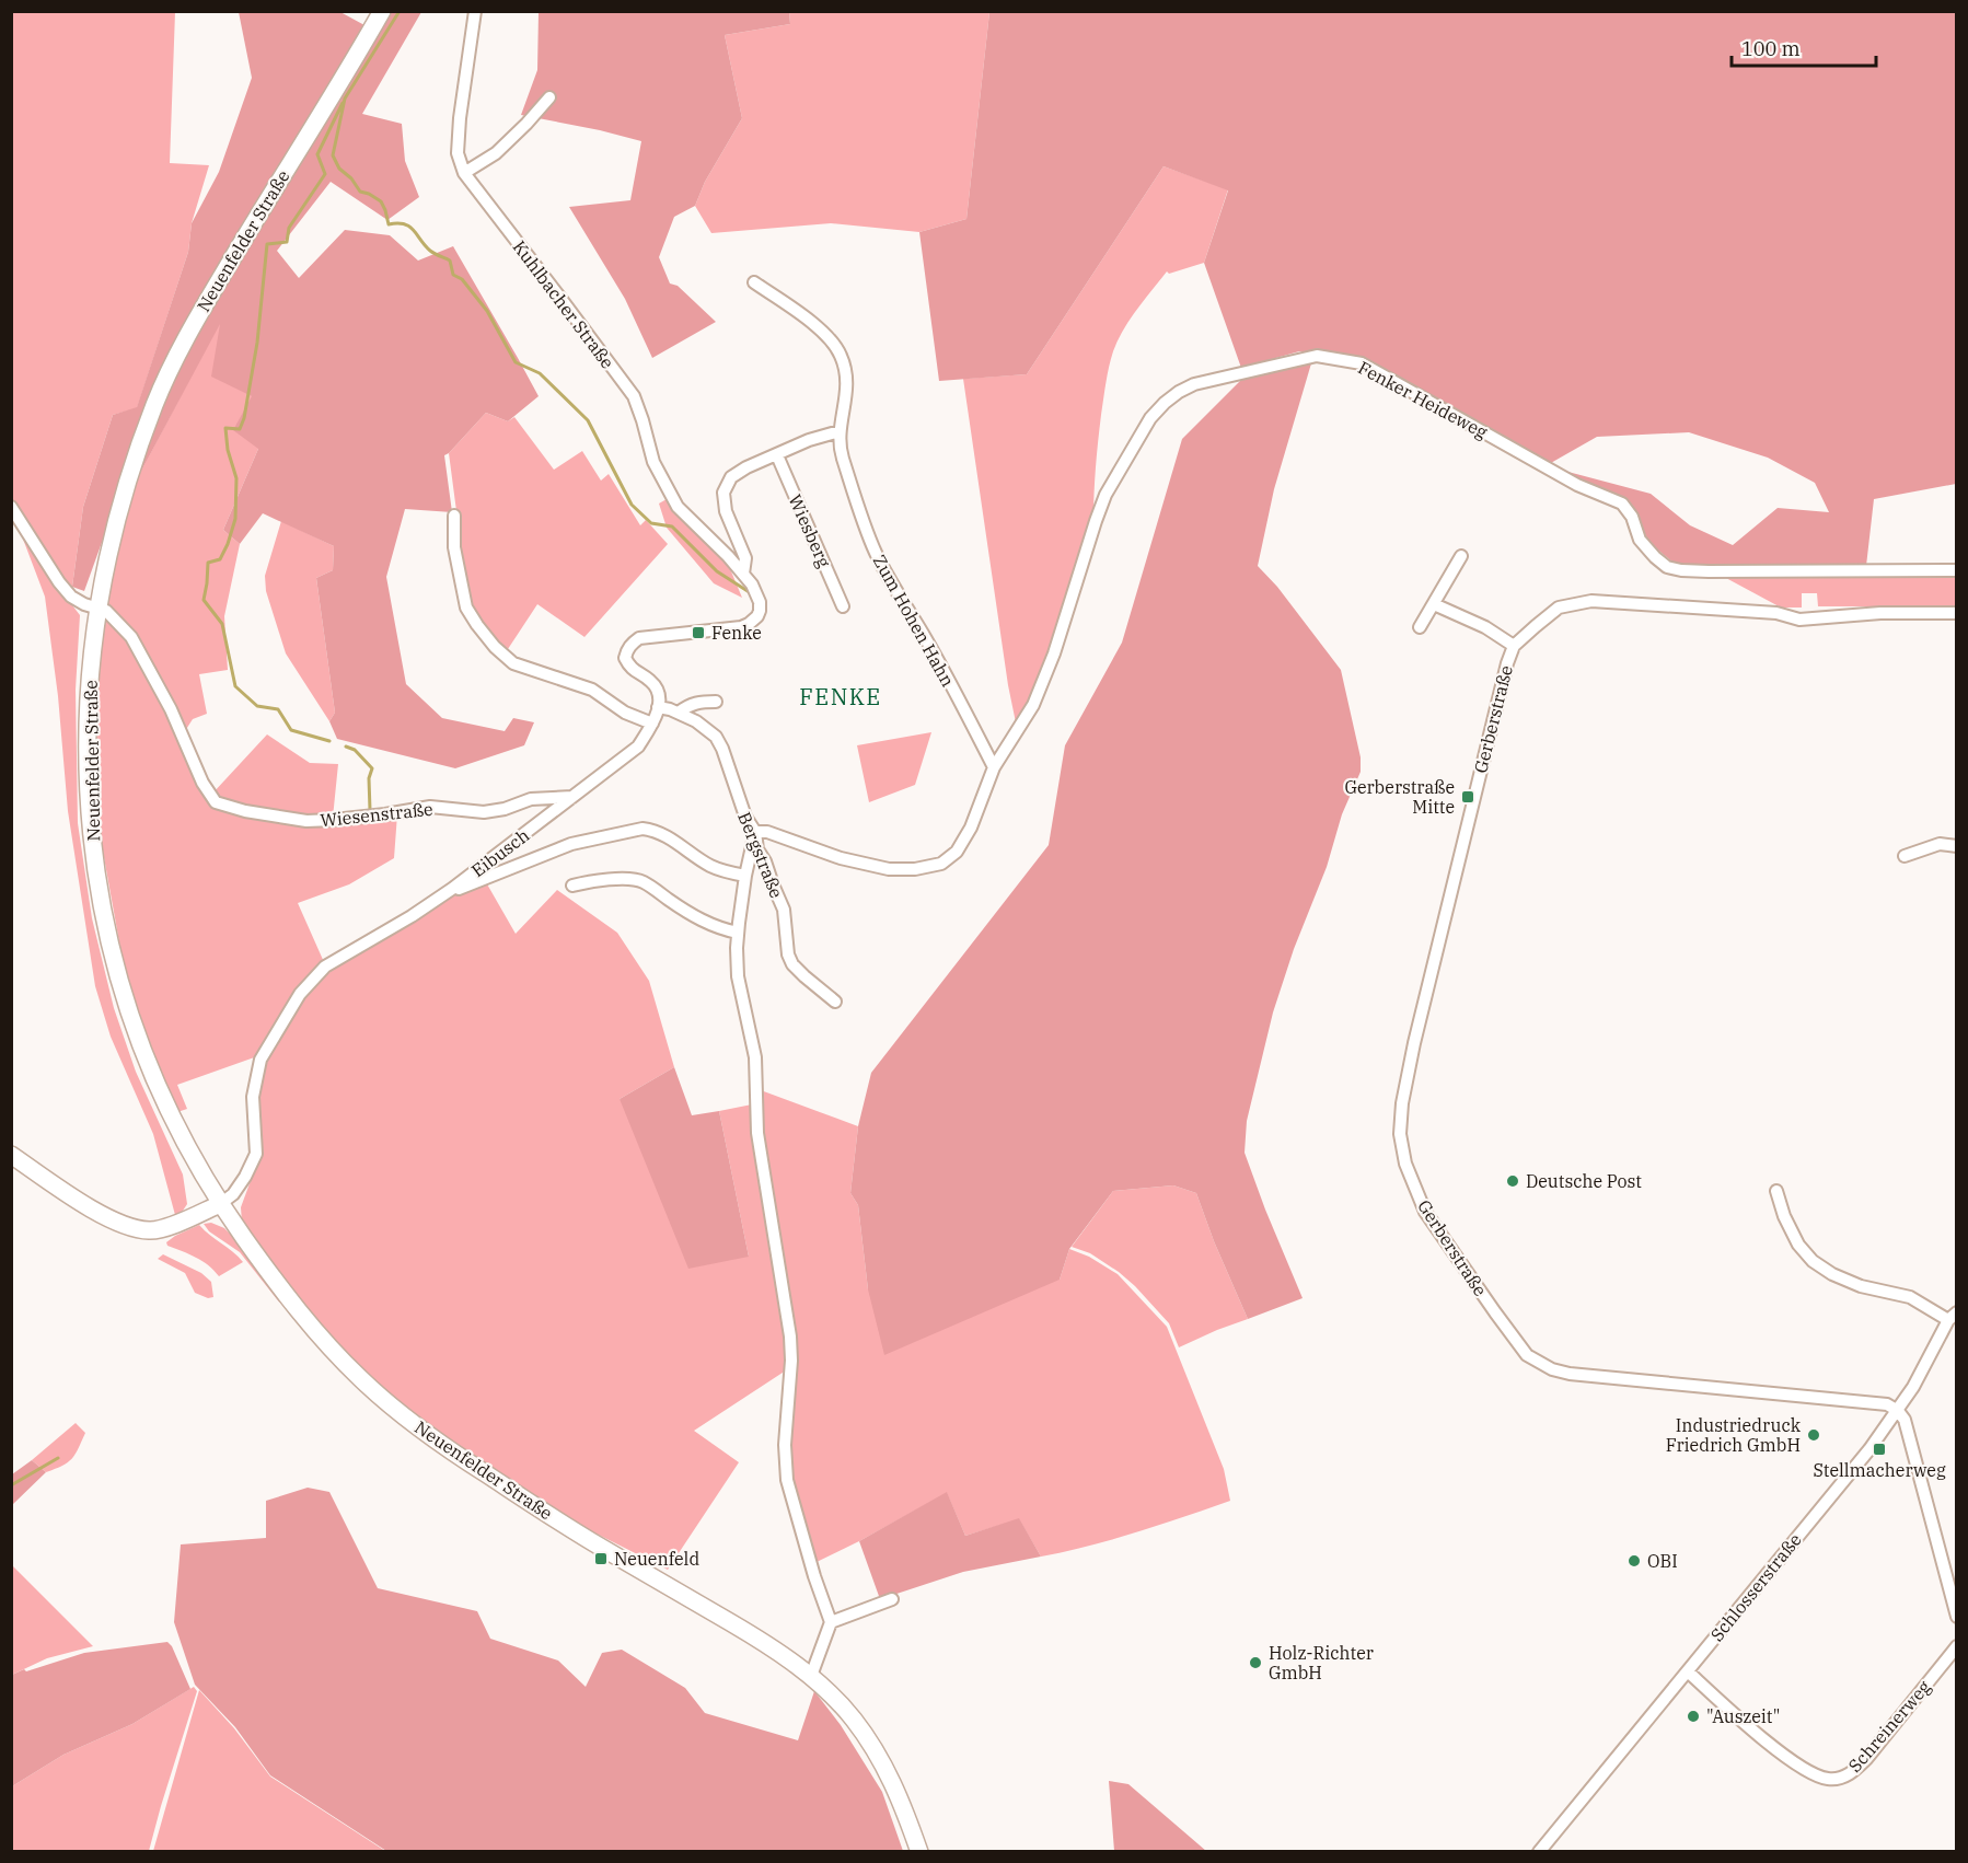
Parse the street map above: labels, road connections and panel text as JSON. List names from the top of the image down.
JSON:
{
  "streets": {
    "main road": ["Neuenfelder Straße"],
    "street": [
      "Kuhlbacher Straße",
      "Fenker Heideweg",
      "Wiesberg",
      "Zum Hohen Hahn",
      "Gerberstraße",
      "Wiesenstraße",
      "Eibusch",
      "Bergstraße",
      "Schlosserstraße",
      "Schreinerweg"
    ]
  },
  "crossings": [
    ["Neuenfelder Straße", "Wiesenstraße"],
    ["Neuenfelder Straße", "Eibusch"],
    ["Fenker Heideweg", "Zum Hohen Hahn"],
    ["Fenker Heideweg", "Bergstraße"],
    ["Gerberstraße", "Schlosserstraße"],
    ["Wiesenstraße", "Eibusch"],
    ["Eibusch", "Bergstraße"],
    ["Schlosserstraße", "Schreinerweg"]
  ],
  "districts": ["FENKE"],
  "places": {
    "transit": [
      "Fenke",
      "Gerberstraße Mitte",
      "Stellmacherweg",
      "Neuenfeld"
    ],
    "other": [
      "Deutsche Post",
      "Industriedruck Friedrich GmbH",
      "OBI",
      "Holz-Richter GmbH",
      "\"Auszeit\""
    ]
  },
  "scale_bar": "100 m"
}
